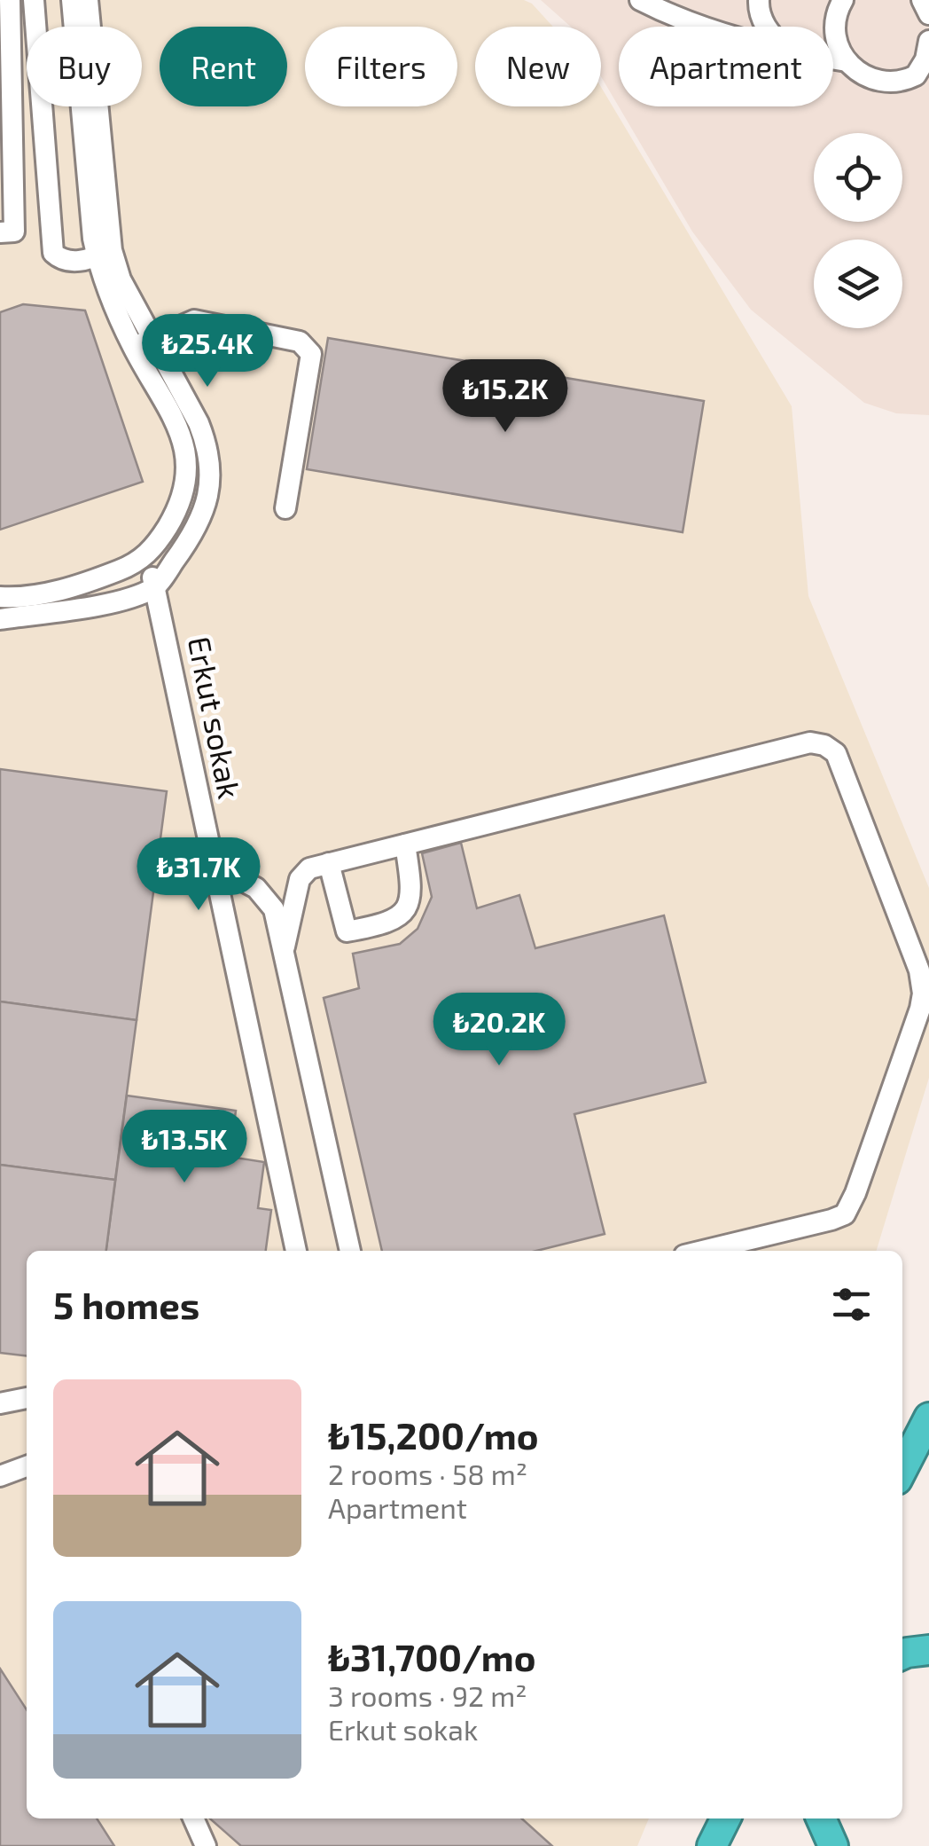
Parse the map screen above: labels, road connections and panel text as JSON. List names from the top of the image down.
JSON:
{
  "streets": {
    "street": ["Erkut sokak"]
  },
  "page": {
    "chip": [
      "Buy",
      "Rent",
      "Filters",
      "New",
      "Apartment"
    ],
    "price": [
      "₺25.4K",
      "₺15.2K",
      "₺31.7K",
      "₺20.2K",
      "₺13.5K"
    ],
    "heading": "5 homes",
    "list": [
      {
        "name": "₺15,200/mo",
        "note": "2 rooms · 58 m² · Apartment"
      },
      {
        "name": "₺31,700/mo",
        "note": "3 rooms · 92 m² · Erkut sokak"
      }
    ]
  }
}
